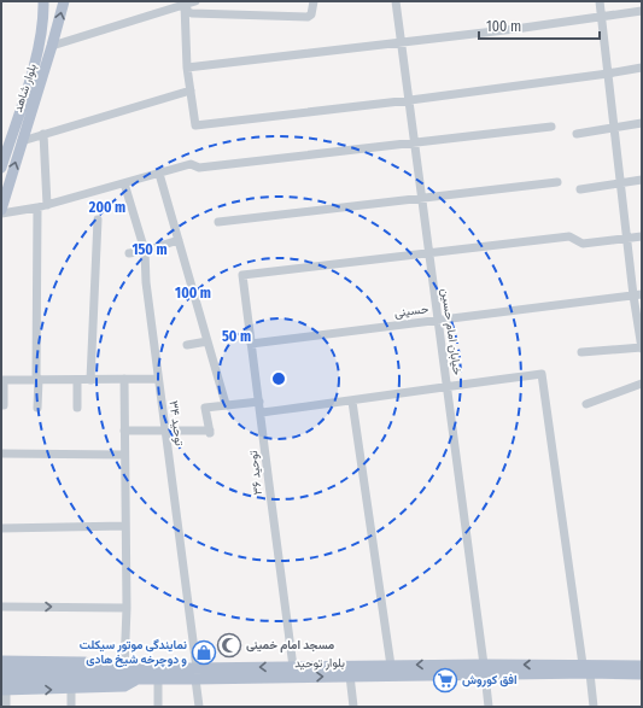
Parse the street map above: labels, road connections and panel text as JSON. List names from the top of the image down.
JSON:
{
  "streets": {
    "main road": ["بلوار شاهد", "بلوار توحید"],
    "street": [
      "حسینی",
      "خیابان امام حسین",
      "توحید ۳۴",
      "توحید ۳۶"
    ]
  },
  "crossings": [
    ["حسینی", "خیابان امام حسین"],
    ["حسینی", "توحید ۳۶"],
    ["خیابان امام حسین", "توحید ۳۶"],
    ["خیابان امام حسین", "بلوار توحید"],
    ["توحید ۳۴", "بلوار توحید"],
    ["توحید ۳۶", "بلوار توحید"]
  ],
  "places": {
    "mosque": ["مسجد امام خمینی"],
    "shop": ["نمایندگی موتور سیکلت و دوچرخه شیخ هادی"],
    "supermarket": ["افق کوروش"]
  },
  "scale_bar": "100 m",
  "rings": [
    "200 m",
    "150 m",
    "100 m",
    "50 m"
  ]
}
